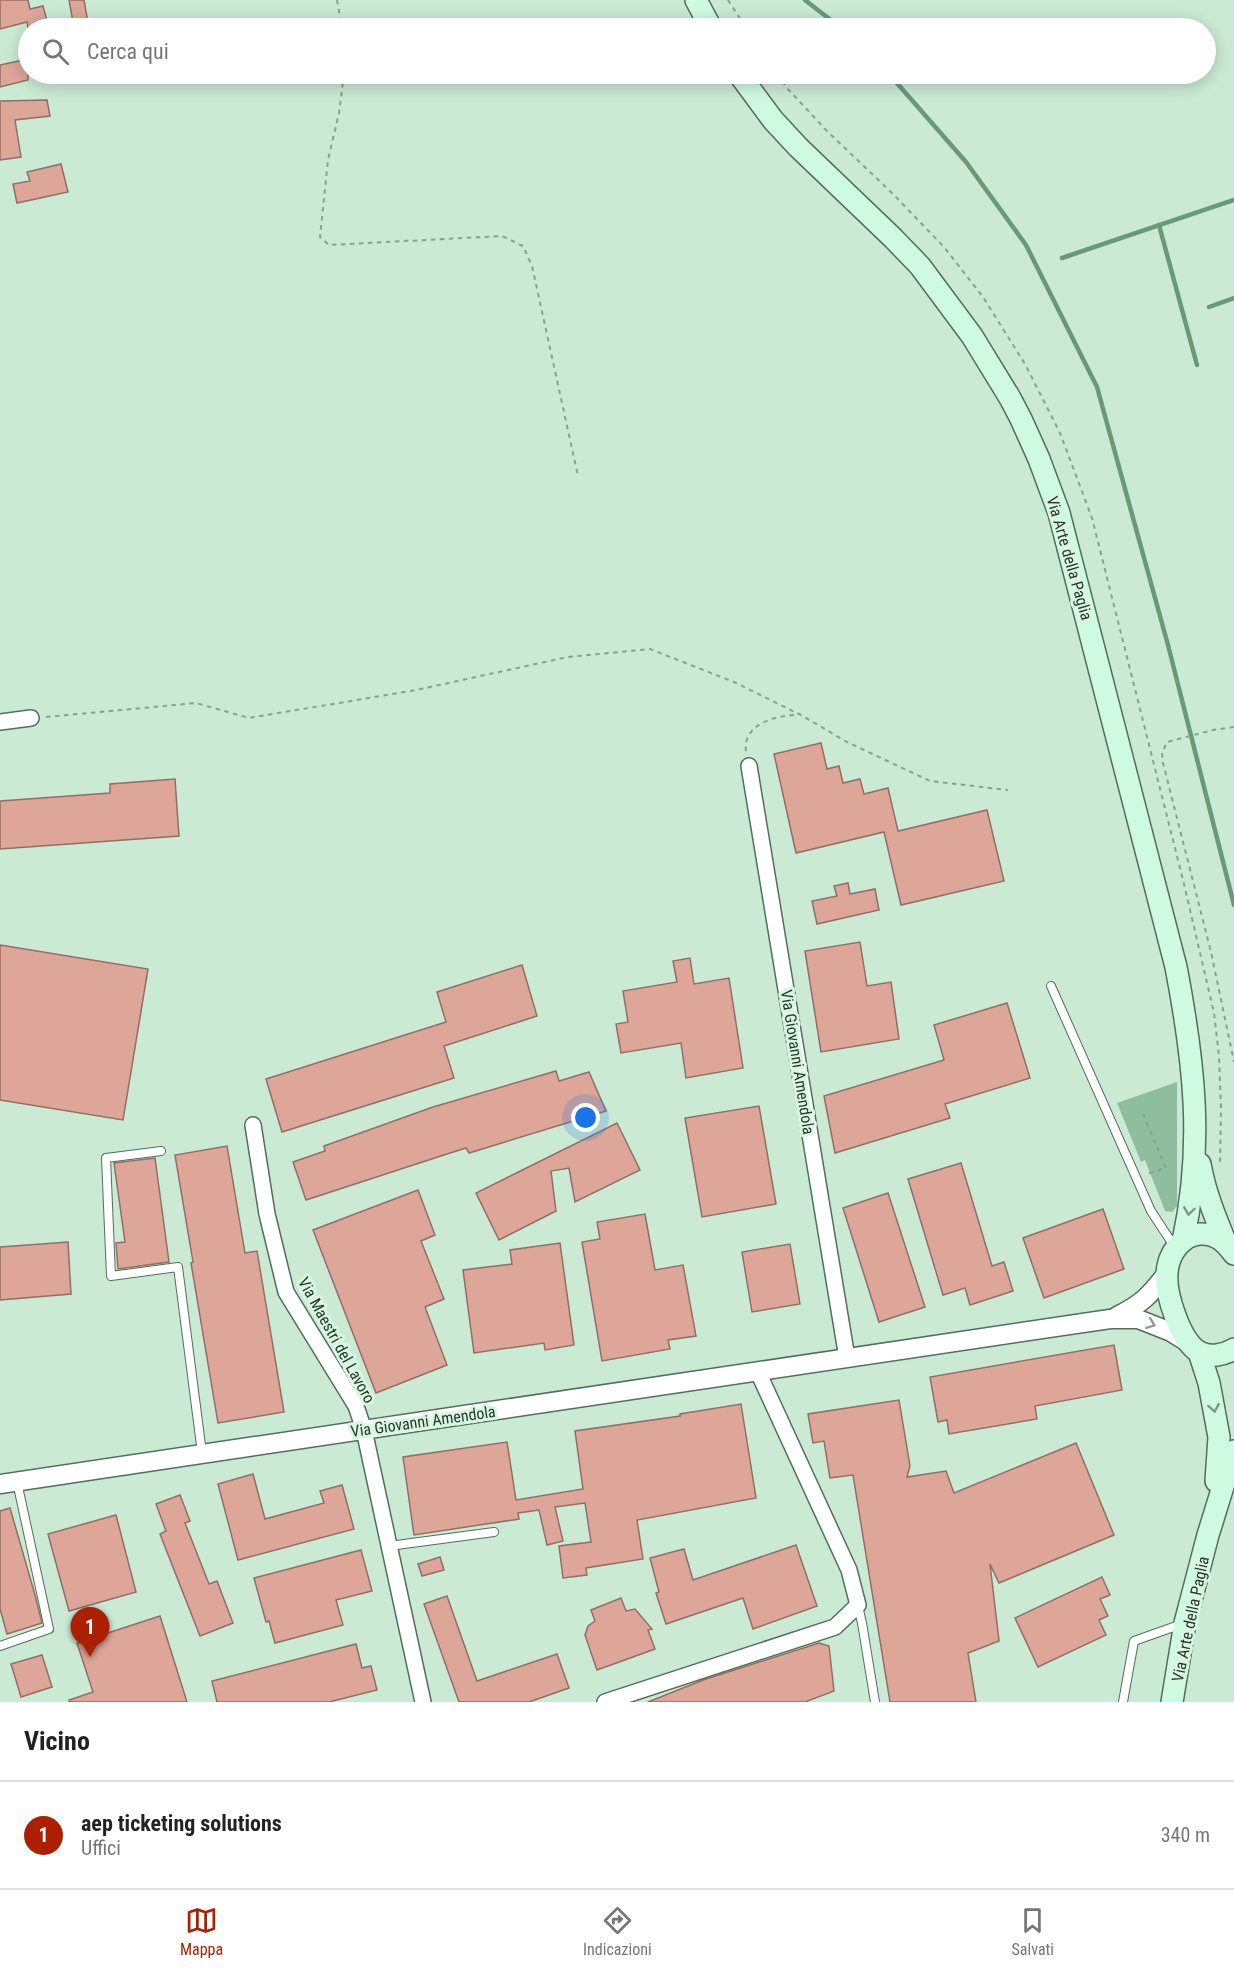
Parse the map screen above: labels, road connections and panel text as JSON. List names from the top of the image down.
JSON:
{
  "streets": {
    "main road": ["Via Arte della Paglia"],
    "street": ["Via Giovanni Amendola", "Via Maestri del Lavoro"]
  },
  "crossings": [
    ["Via Arte della Paglia", "Via Giovanni Amendola"],
    ["Via Giovanni Amendola", "Via Maestri del Lavoro"]
  ],
  "page": {
    "search": "Cerca qui",
    "pins": "1",
    "heading": "Vicino",
    "list": [
      {
        "mark": "1",
        "name": "aep ticketing solutions",
        "note": "Uffici",
        "value": "340 m"
      }
    ],
    "nav": ["Mappa", "Indicazioni", "Salvati"]
  }
}
